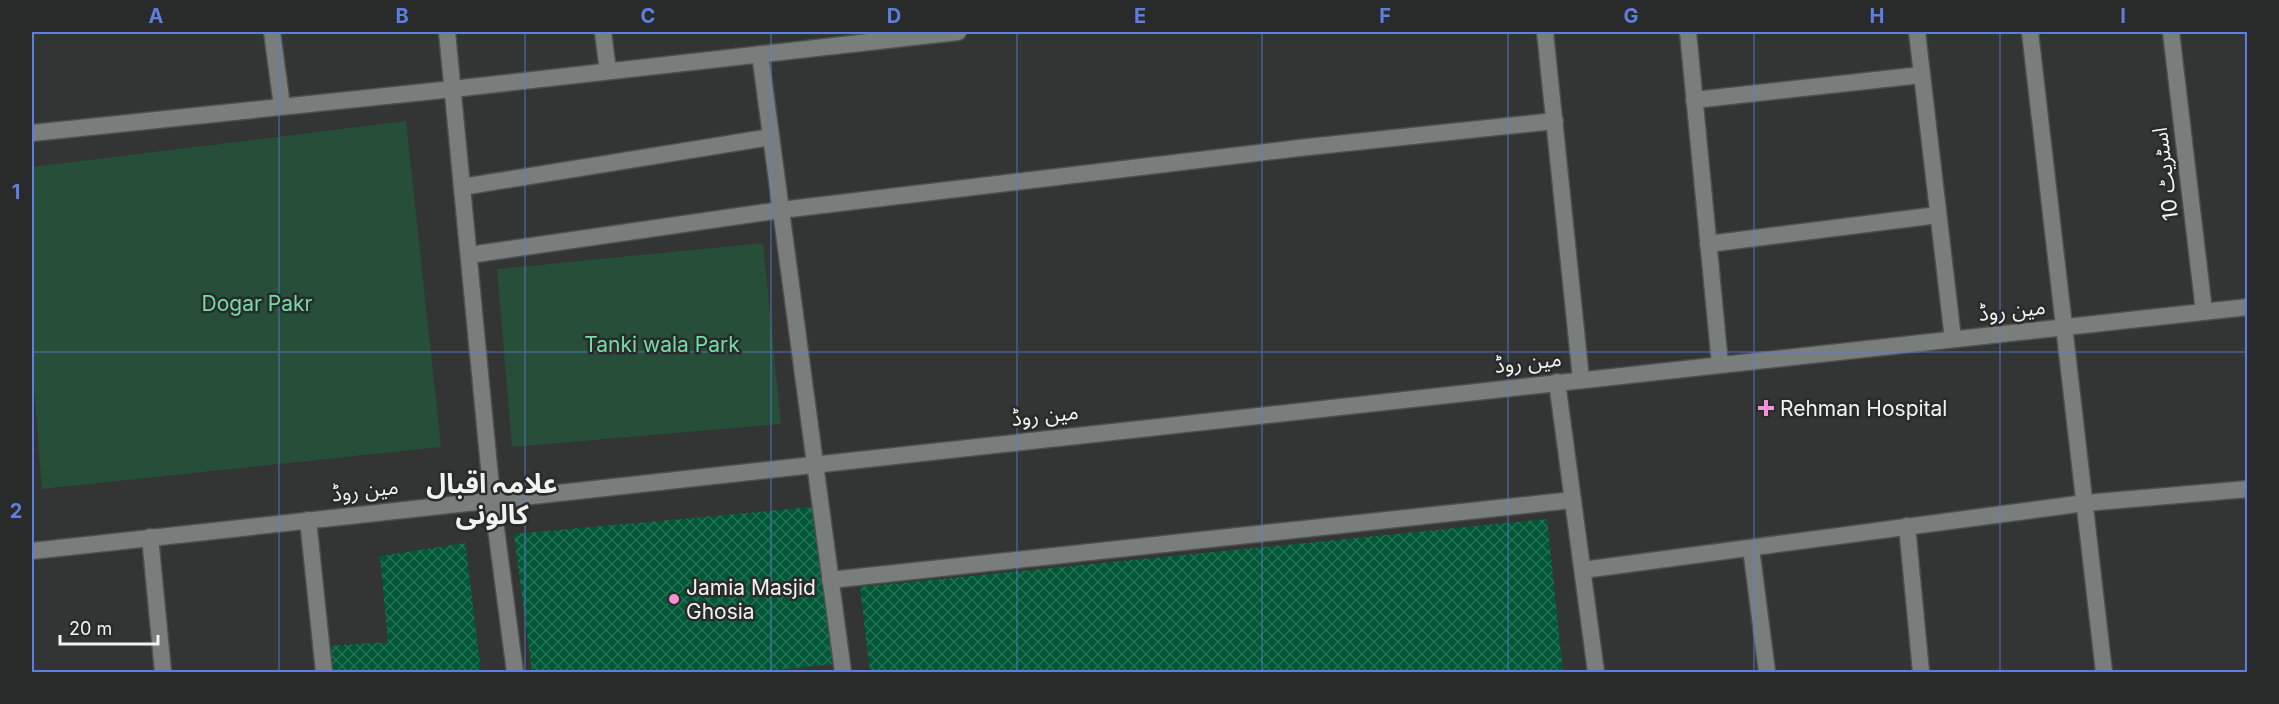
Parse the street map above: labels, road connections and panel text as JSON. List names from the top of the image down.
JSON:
{
  "streets": {
    "street": ["اسٹریٹ 10", "مین روڈ"]
  },
  "crossings": [
    ["اسٹریٹ 10", "مین روڈ"]
  ],
  "districts": ["علامہ اقبال کالونی"],
  "parks": ["Dogar Pakr", "Tanki wala Park"],
  "places": {
    "health": ["Rehman Hospital"],
    "other": ["Jamia Masjid Ghosia"]
  },
  "scale_bar": "20 m",
  "grid": {
    "columns": [
      "A",
      "B",
      "C",
      "D",
      "E",
      "F",
      "G",
      "H",
      "I"
    ],
    "rows": ["1", "2"]
  }
}
